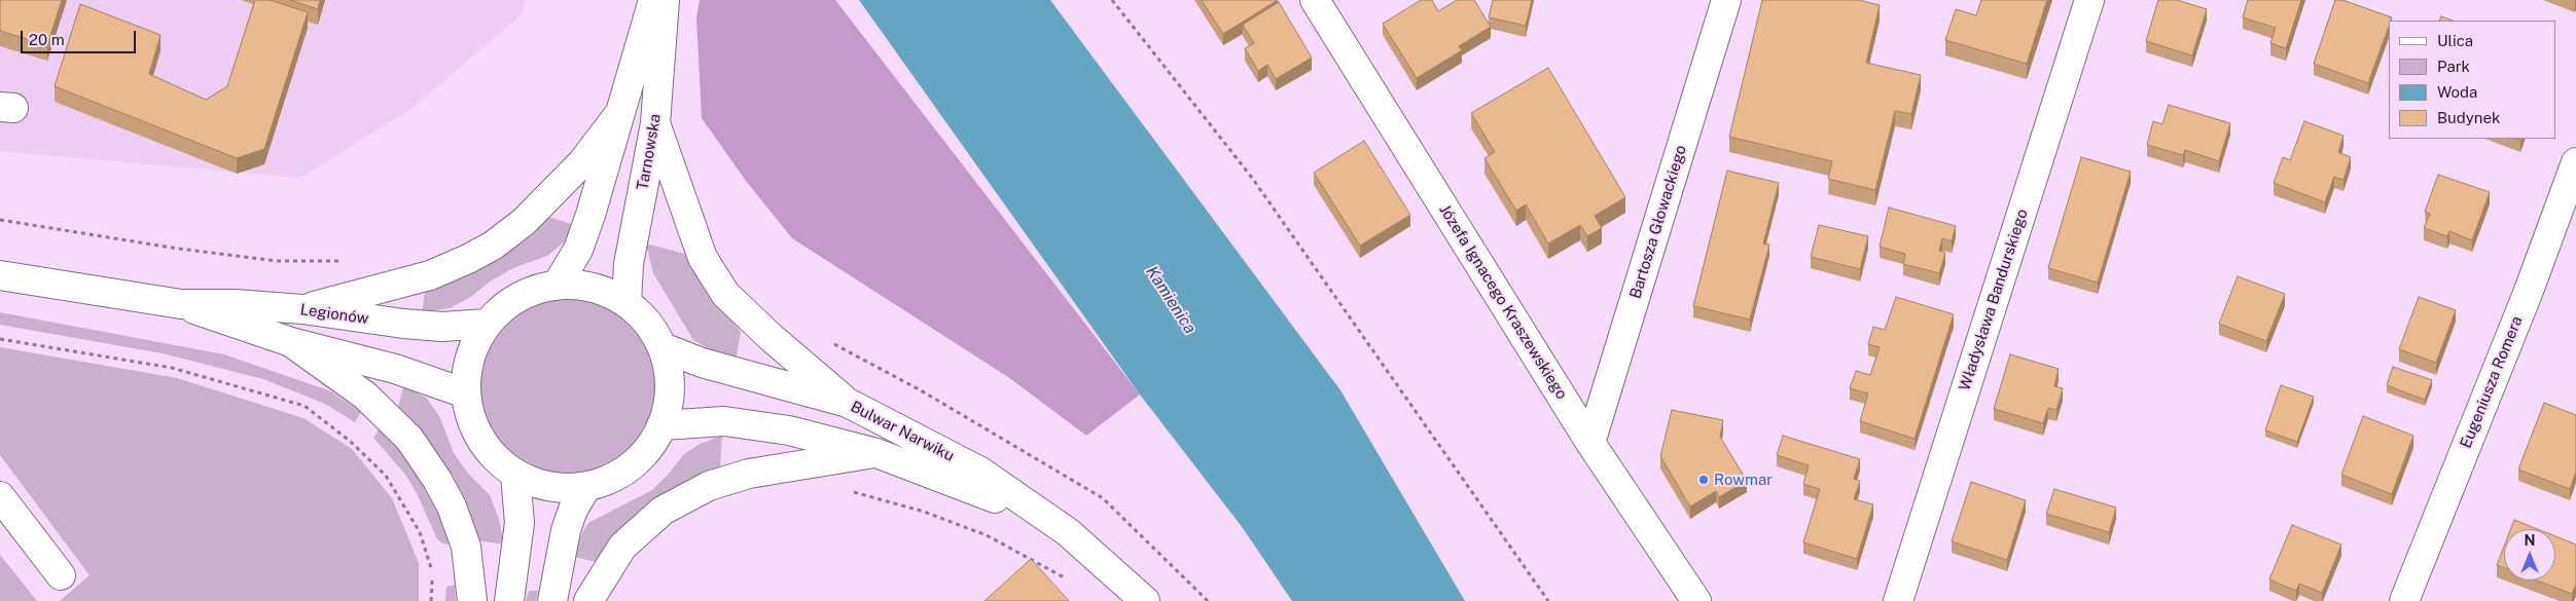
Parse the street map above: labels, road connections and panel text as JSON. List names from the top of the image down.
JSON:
{
  "streets": {
    "main road": [
      "Tarnowska",
      "Bartosza Głowackiego",
      "Władysława Bandurskiego",
      "Józefa Ignacego Kraszewskiego",
      "Legionów",
      "Eugeniusza Romera",
      "Bulwar Narwiku"
    ]
  },
  "crossings": [
    ["Bartosza Głowackiego", "Józefa Ignacego Kraszewskiego"]
  ],
  "water": ["Kamienica"],
  "places": ["Rowmar"],
  "legend": [
    "Ulica",
    "Park",
    "Woda",
    "Budynek"
  ],
  "scale_bar": "20 m",
  "north": "top"
}
